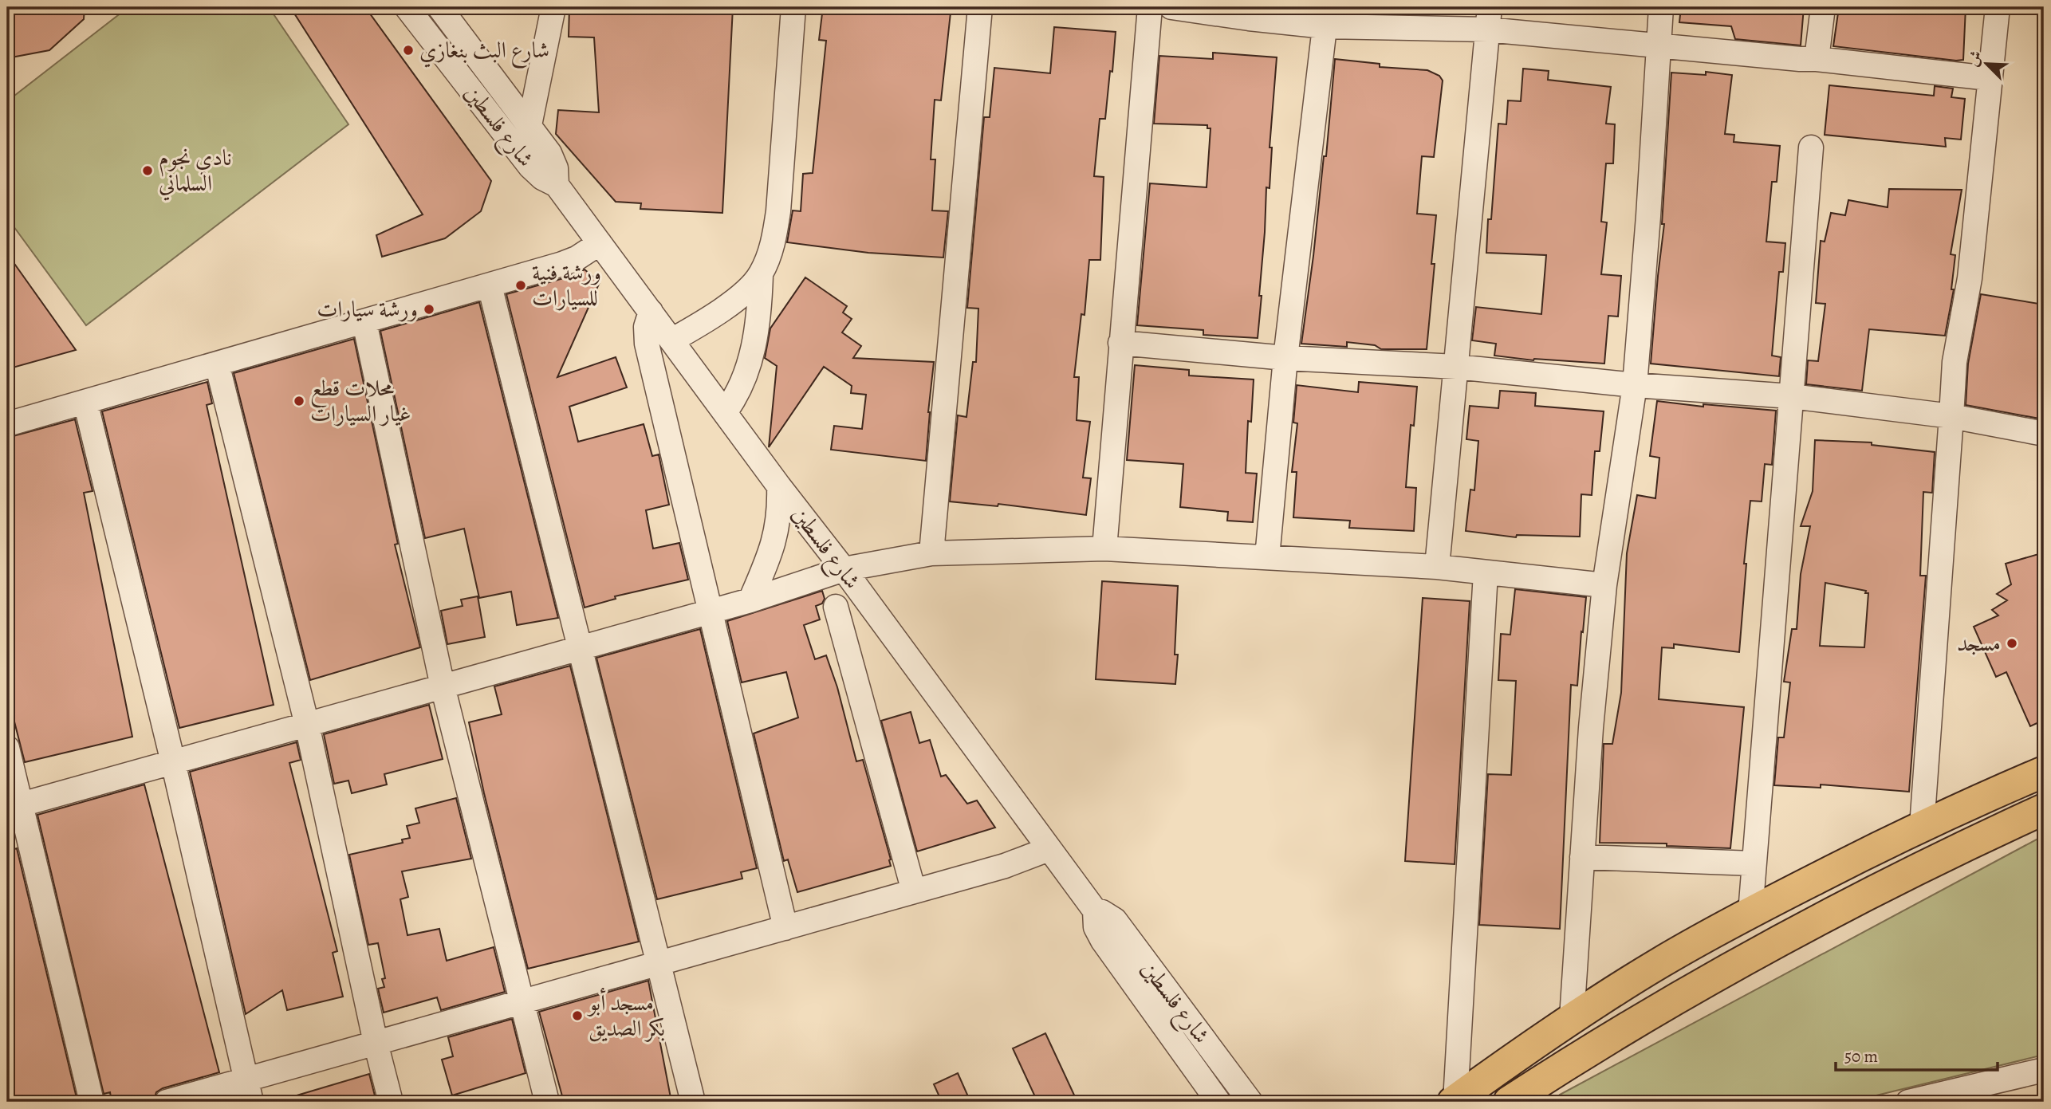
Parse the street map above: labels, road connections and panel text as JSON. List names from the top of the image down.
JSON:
{
  "streets": {
    "street": ["شارع فلسطين"]
  },
  "places": [
    "شارع البث بنغازي",
    "نادي نجوم السلماني",
    "ورشة فنية للسيارات",
    "ورشة سيارات",
    "محلات قطع غيار السيارات",
    "مسجد",
    "مسجد أبو بكر الصديق"
  ],
  "scale_bar": "50 m",
  "north": "top left"
}
